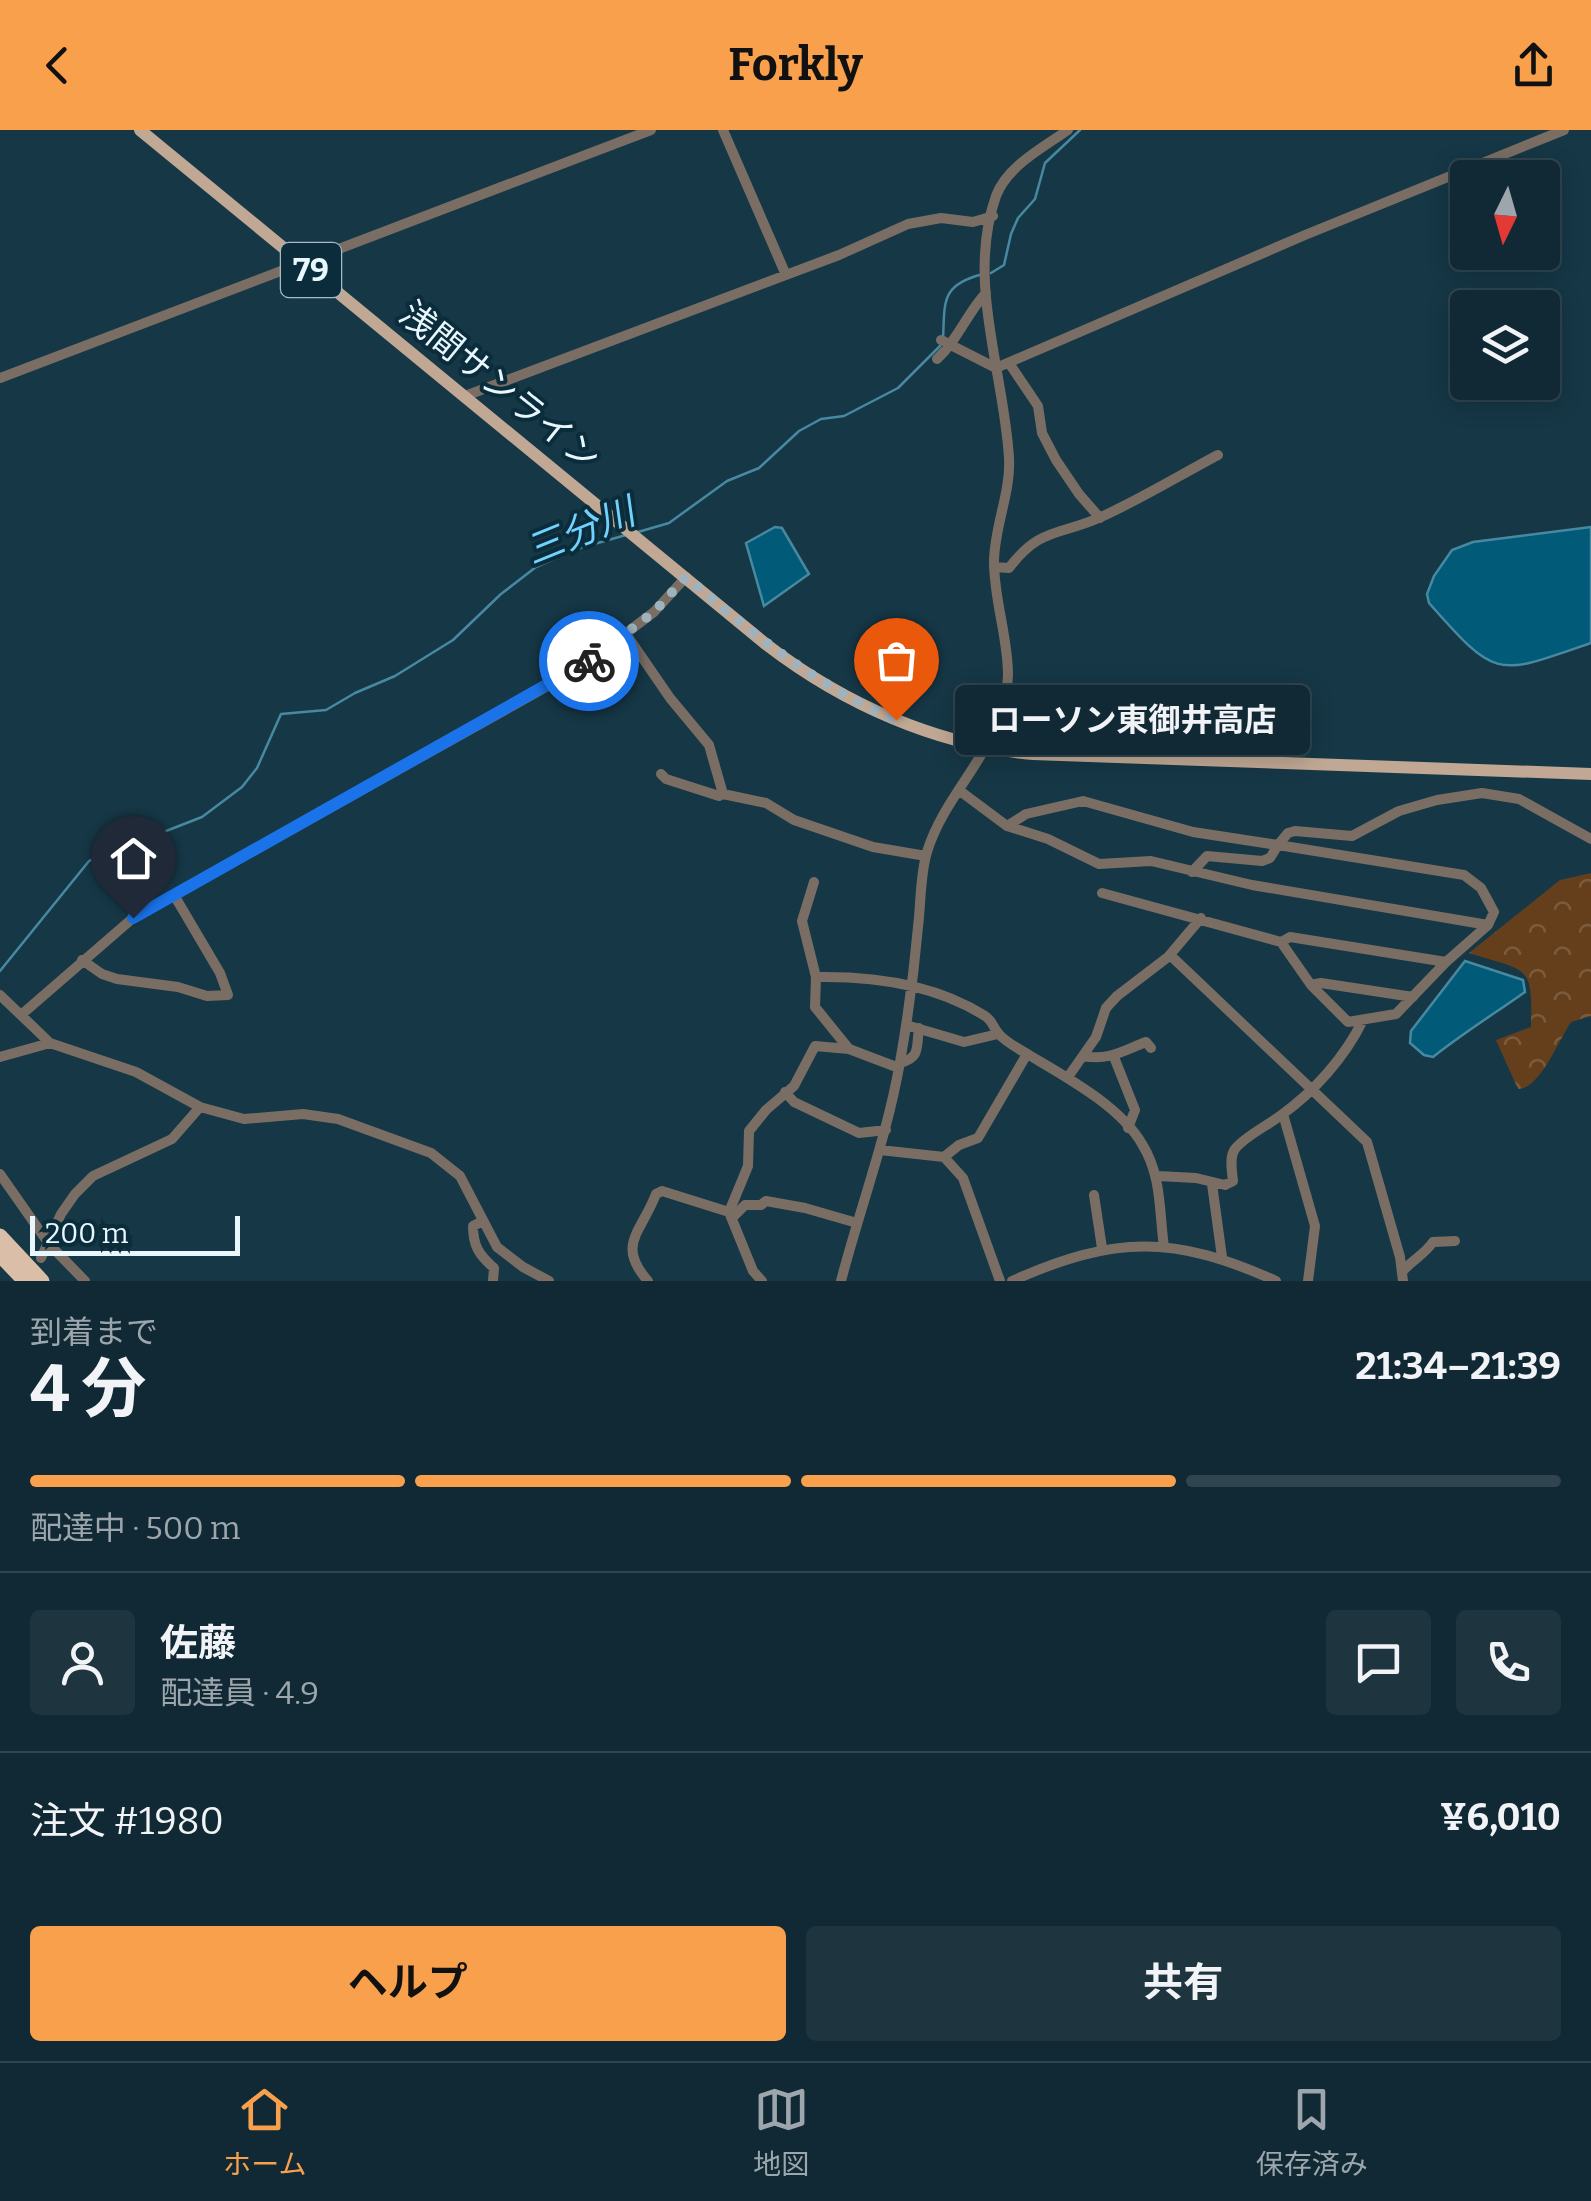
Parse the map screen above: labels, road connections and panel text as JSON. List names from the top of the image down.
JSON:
{
  "streets": {
    "main road": ["79", "浅間サンライン"]
  },
  "water": ["三分川"],
  "places": ["ローソン東御井高店"],
  "scale_bar": "200 m",
  "north": "bottom",
  "page": {
    "header": "Forkly",
    "bubble": "ローソン東御井高店",
    "scale": "200 m",
    "heading": ["4 分", "到着まで", "21:34–21:39"],
    "panel": [
      "佐藤",
      "配達員 · 4.9",
      "注文 #1980",
      "¥6,010"
    ],
    "bar": "配達中 · 500 m",
    "buttons": ["ヘルプ", "共有"],
    "tabs": ["ホーム", "地図", "保存済み"]
  }
}
